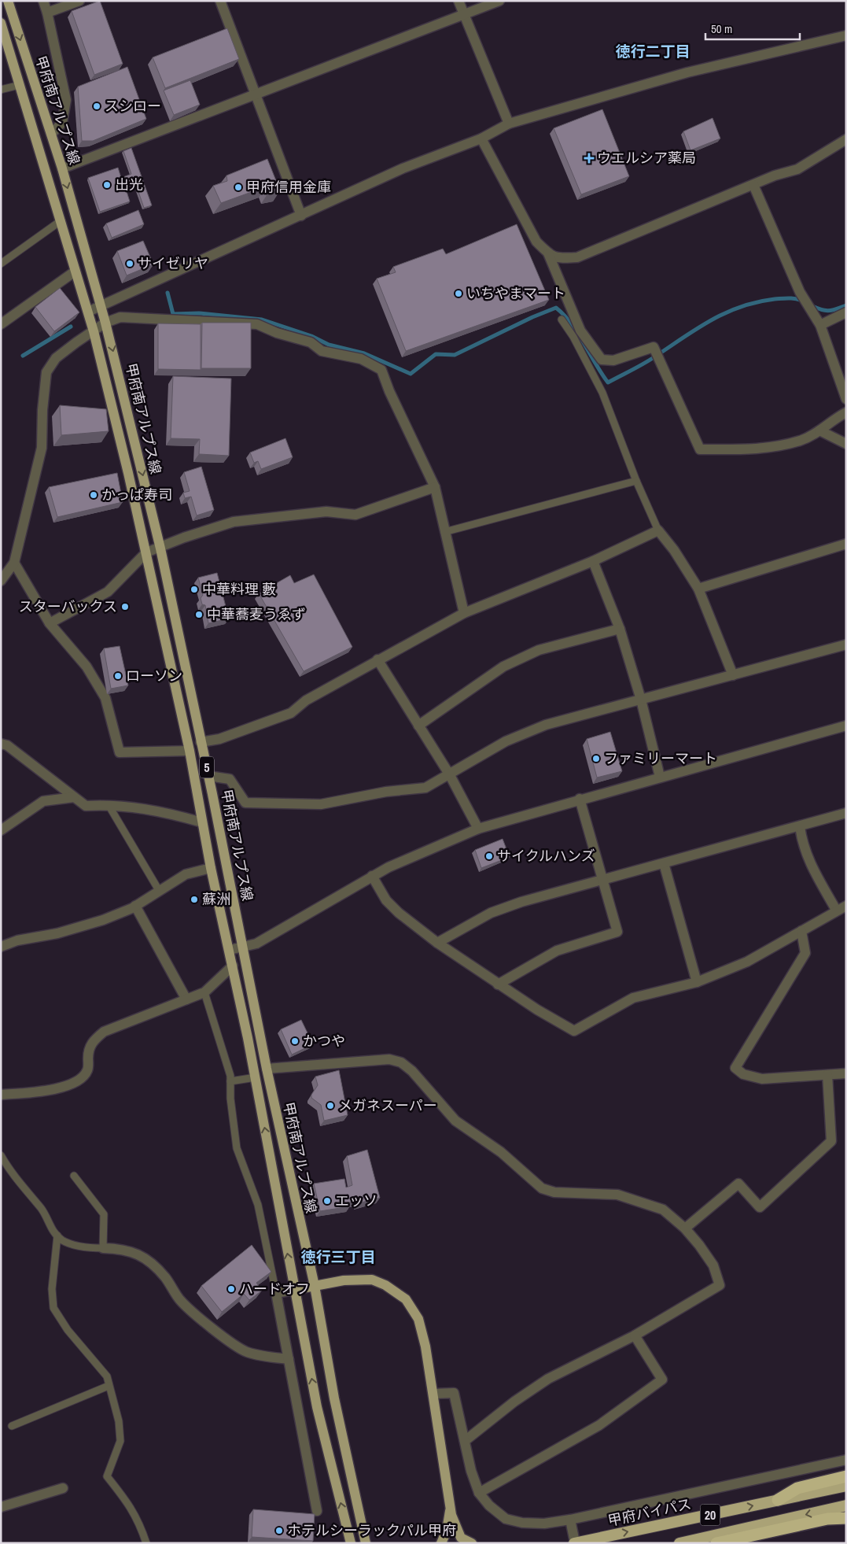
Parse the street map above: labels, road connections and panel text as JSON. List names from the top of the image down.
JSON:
{
  "streets": {
    "highway": ["甲府バイパス", "20"],
    "main road": ["甲府南アルプス線", "5"]
  },
  "districts": ["徳行二丁目", "徳行三丁目"],
  "places": {
    "other": [
      "スシロー",
      "出光",
      "甲府信用金庫",
      "サイゼリヤ",
      "いちやまマート",
      "かっぱ寿司",
      "中華料理 藪",
      "スターバックス",
      "中華蕎麦うゑず",
      "ローソン",
      "ファミリーマート",
      "サイクルハンズ",
      "蘇洲",
      "かつや",
      "メガネスーパー",
      "エッソ",
      "ハードオフ",
      "ホテルシーラックパル甲府"
    ],
    "health": ["ウエルシア薬局"]
  },
  "scale_bar": "50 m"
}
